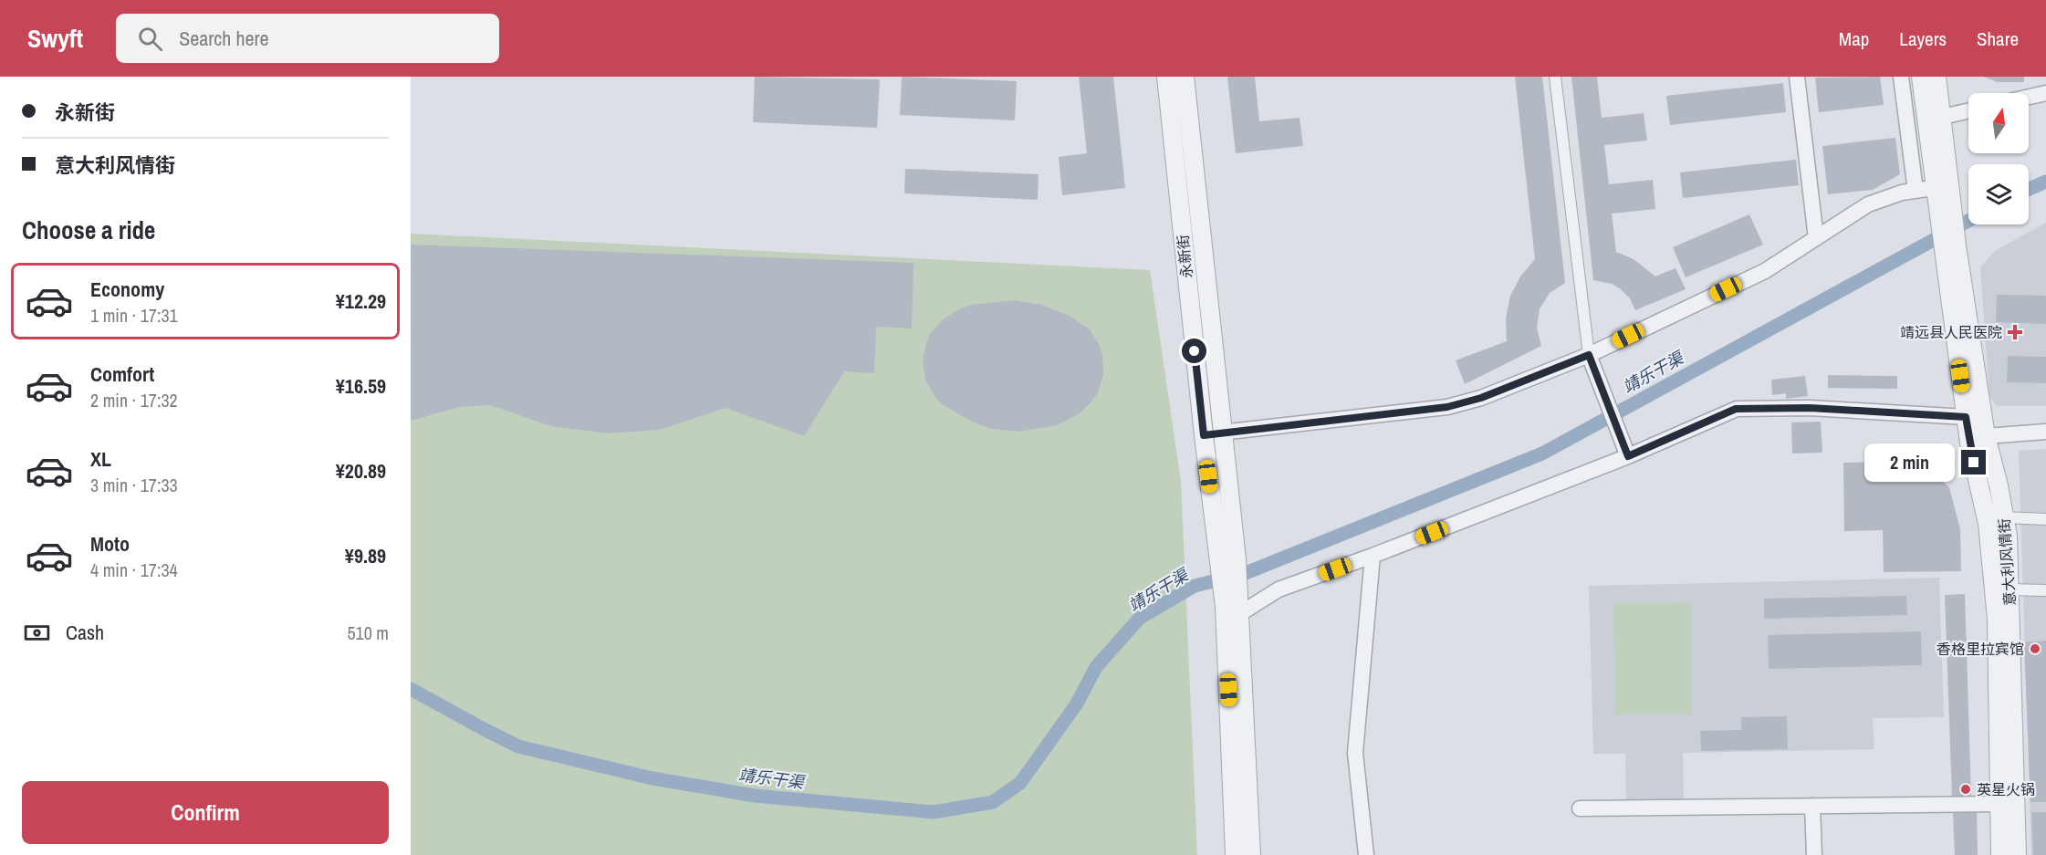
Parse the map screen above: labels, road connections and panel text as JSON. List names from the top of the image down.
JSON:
{
  "streets": {
    "street": ["永新街", "意大利风情街"]
  },
  "water": ["靖乐干渠"],
  "places": {
    "health": ["靖远县人民医院"],
    "other": ["香格里拉宾馆", "英星火锅"]
  },
  "north": "top",
  "page": {
    "header": "Swyft",
    "search": "Search here",
    "nav": ["Map", "Layers", "Share"],
    "banner": ["永新街", "意大利风情街"],
    "heading": "Choose a ride",
    "list": [
      {
        "name": "Economy",
        "note": "1 min · 17:31",
        "value": "¥12.29"
      },
      {
        "name": "Comfort",
        "note": "2 min · 17:32",
        "value": "¥16.59"
      },
      {
        "name": "XL",
        "note": "3 min · 17:33",
        "value": "¥20.89"
      },
      {
        "name": "Moto",
        "note": "4 min · 17:34",
        "value": "¥9.89"
      }
    ],
    "bubble": "2 min",
    "pay": ["Cash", "510 m"],
    "buttons": "Confirm"
  }
}
